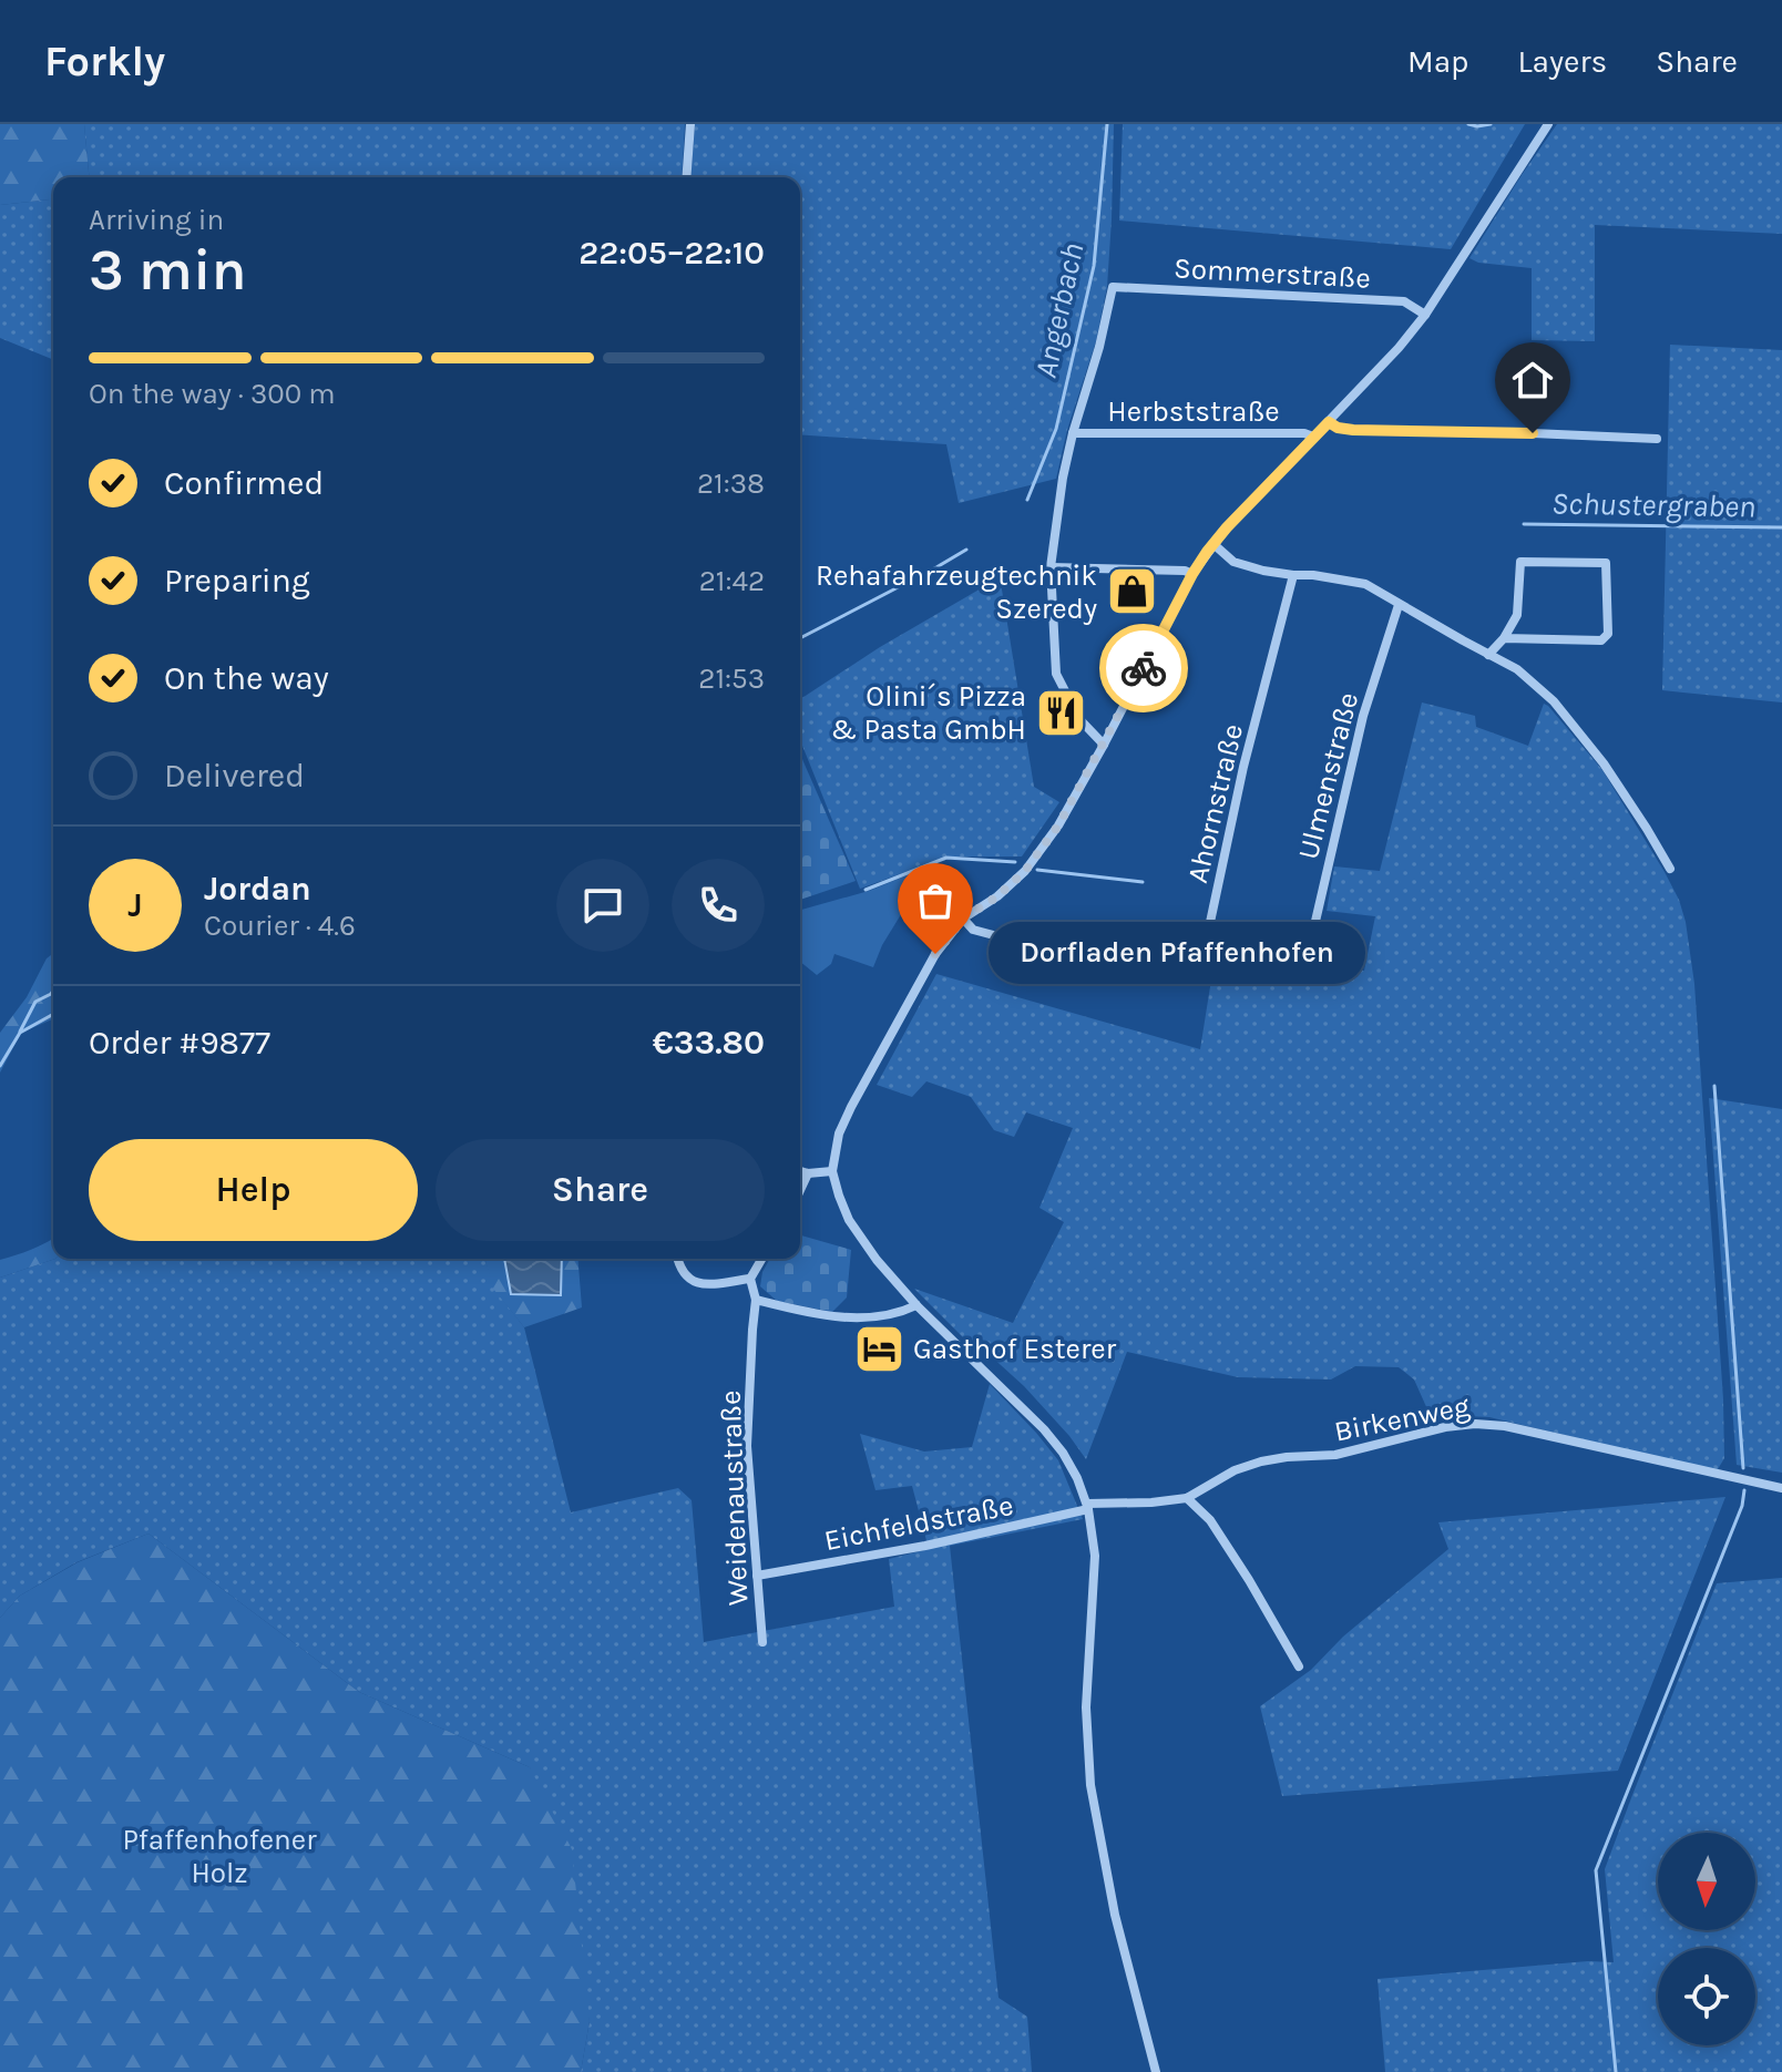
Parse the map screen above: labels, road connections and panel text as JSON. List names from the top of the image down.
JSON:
{
  "streets": {
    "street": [
      "Sommerstraße",
      "Herbststraße",
      "Ulmenstraße",
      "Ahornstraße",
      "Birkenweg",
      "Weidenaustraße",
      "Eichfeldstraße"
    ]
  },
  "crossings": [
    ["Sommerstraße", "Herbststraße"],
    ["Ulmenstraße", "Ahornstraße"],
    ["Birkenweg", "Eichfeldstraße"],
    ["Weidenaustraße", "Eichfeldstraße"]
  ],
  "water": ["Angerbach", "Schustergraben"],
  "parks": ["Pfaffenhofener Holz"],
  "places": {
    "shop": ["Rehafahrzeugtechnik Szeredy"],
    "restaurant": ["Olini´s Pizza & Pasta GmbH"],
    "other": ["Dorfladen Pfaffenhofen"],
    "hotel": ["Gasthof Esterer"]
  },
  "north": "bottom",
  "page": {
    "header": "Forkly",
    "nav": ["Map", "Layers", "Share"],
    "heading": ["3 min", "Arriving in", "22:05–22:10"],
    "panel": [
      "Jordan",
      "Courier · 4.6",
      "Order #9877",
      "€33.80"
    ],
    "bar": "On the way · 300 m",
    "list": [
      ["Confirmed", "21:38"],
      ["Preparing", "21:42"],
      ["On the way", "21:53"],
      "Delivered"
    ],
    "round": "J",
    "bubble": "Dorfladen Pfaffenhofen",
    "buttons": ["Help", "Share"]
  }
}
